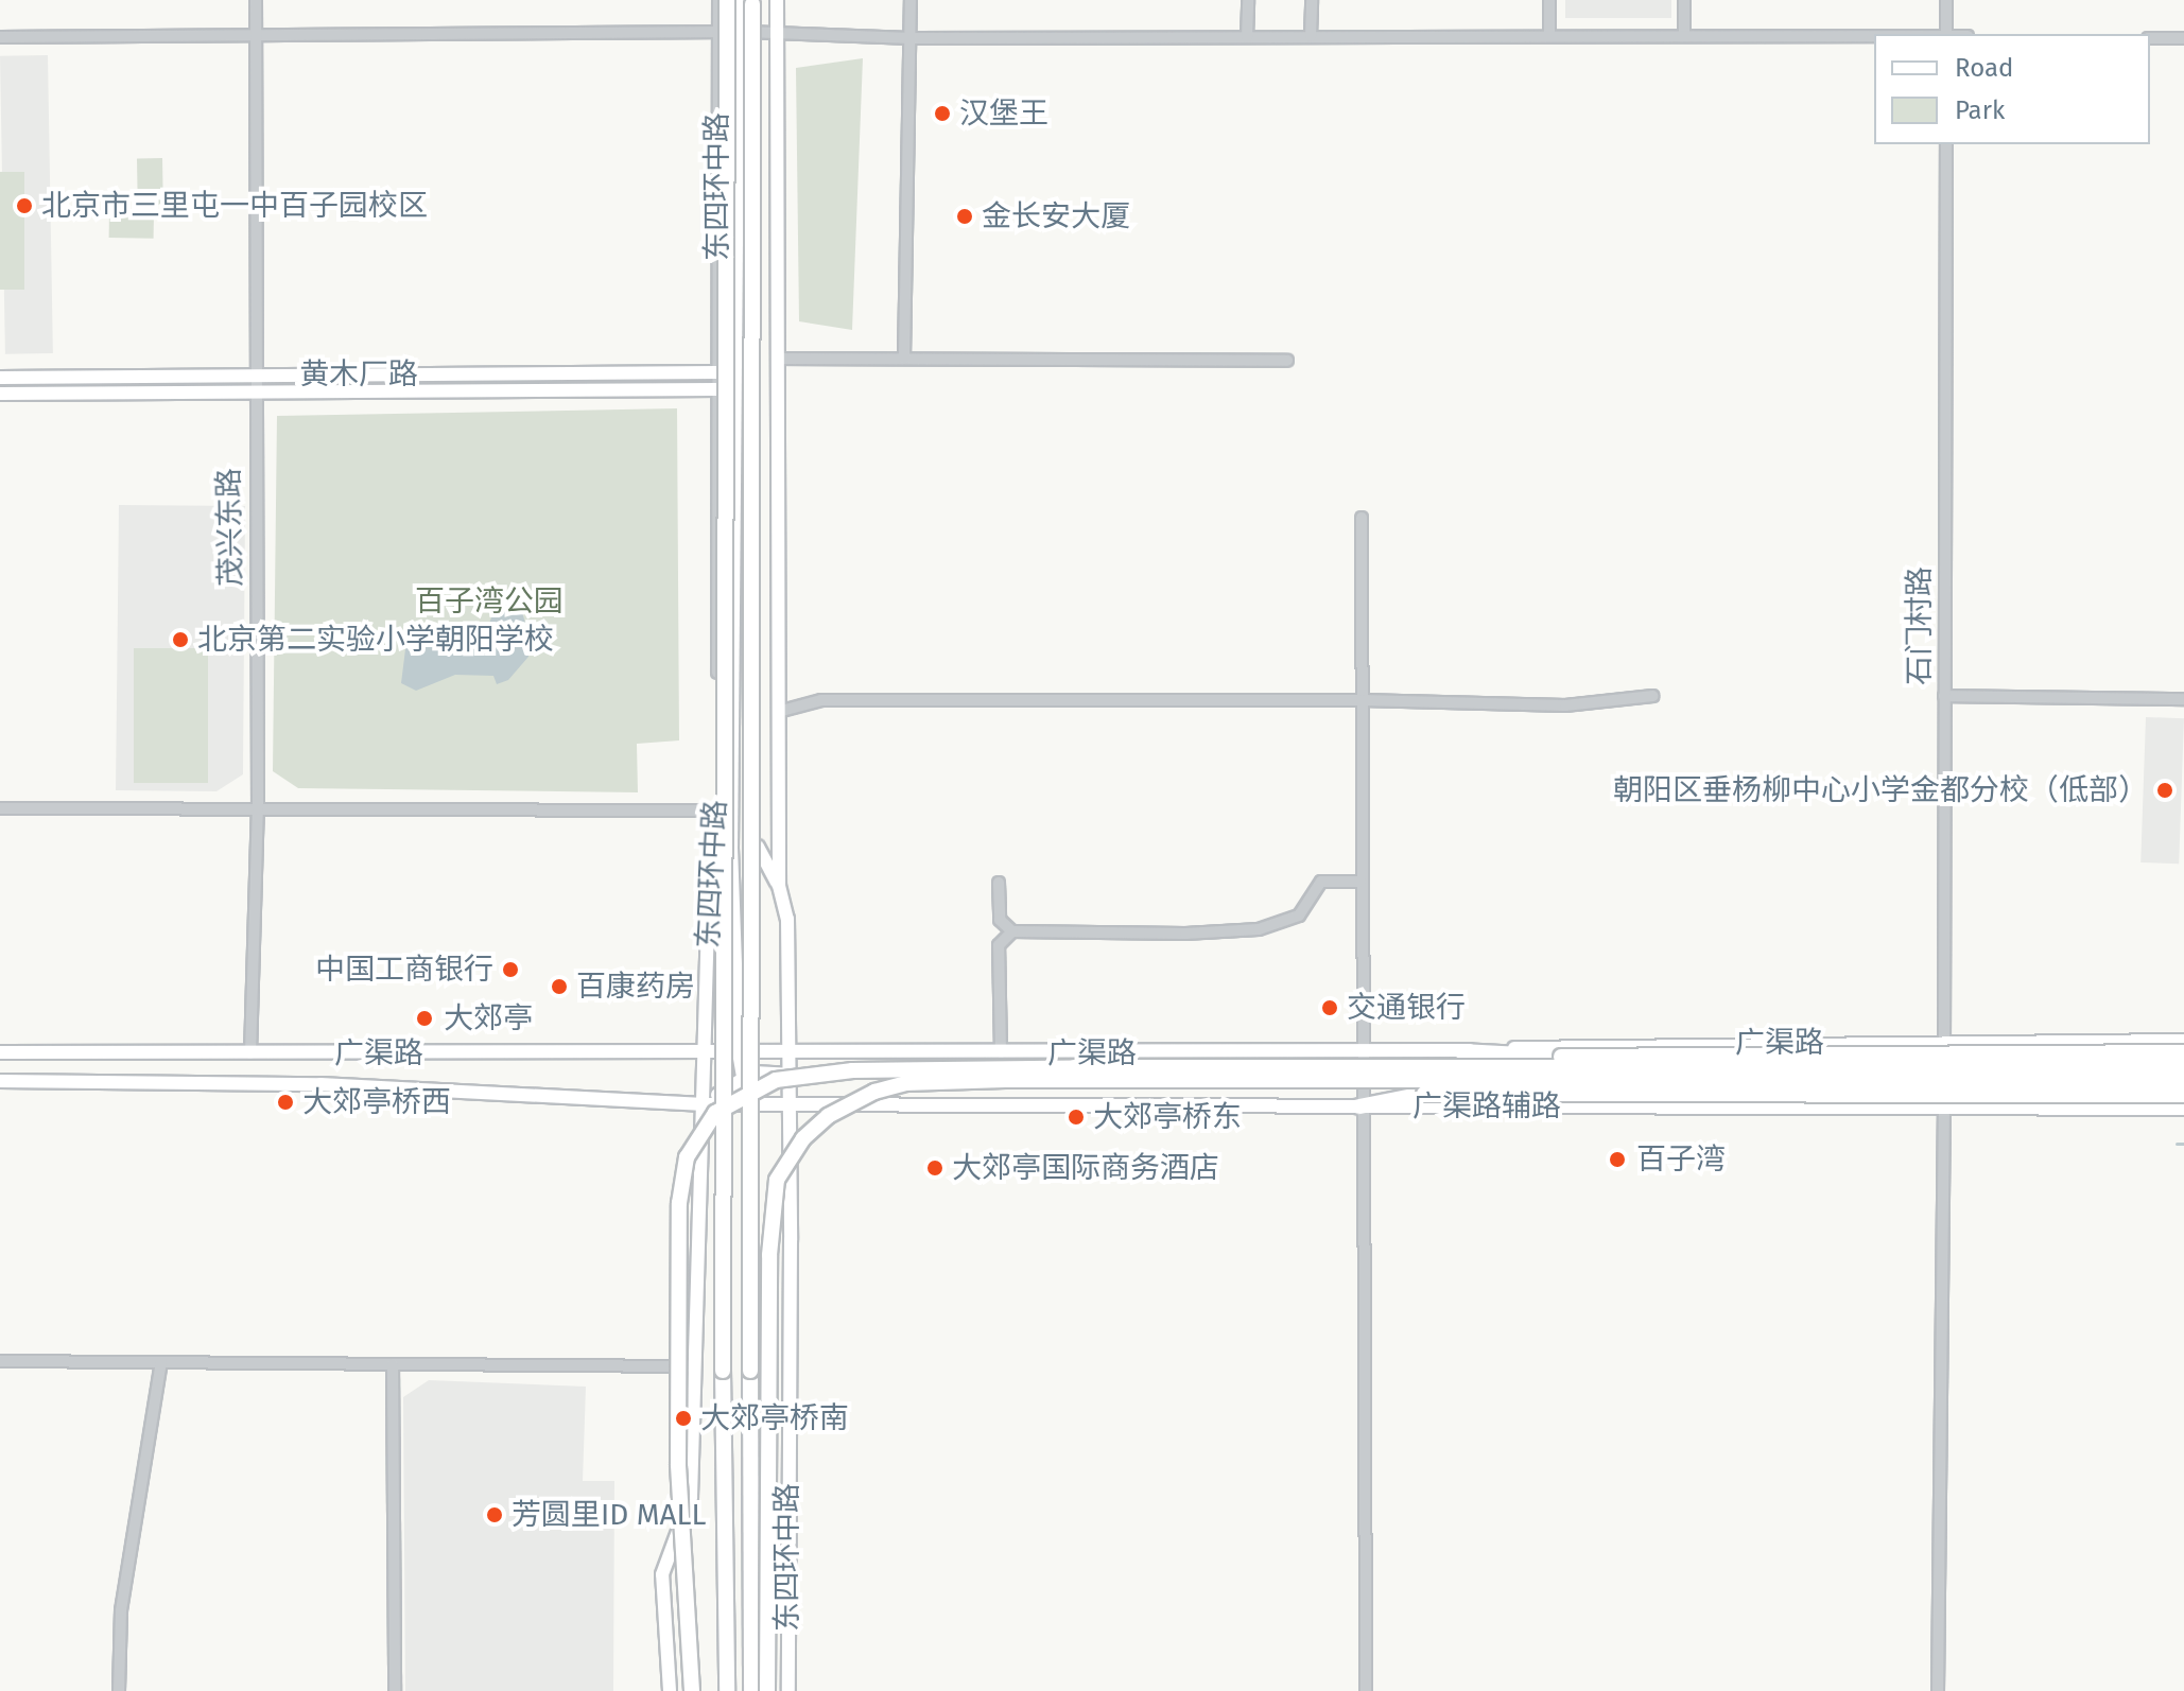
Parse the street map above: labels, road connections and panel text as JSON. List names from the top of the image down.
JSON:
{
  "streets": {
    "highway": ["东四环中路", "广渠路"],
    "main road": ["黄木厂路", "广渠路辅路"],
    "street": ["茂兴东路", "石门村路"]
  },
  "crossings": [
    ["东四环中路", "黄木厂路"],
    ["东四环中路", "广渠路"],
    ["东四环中路", "广渠路辅路"],
    ["黄木厂路", "茂兴东路"],
    ["茂兴东路", "广渠路"],
    ["石门村路", "广渠路"],
    ["石门村路", "广渠路辅路"],
    ["广渠路", "广渠路辅路"]
  ],
  "parks": ["百子湾公园"],
  "places": [
    "汉堡王",
    "北京市三里屯一中百子园校区",
    "金长安大厦",
    "北京第二实验小学朝阳学校",
    "朝阳区垂杨柳中心小学金都分校（低部）",
    "中国工商银行",
    "百康药房",
    "交通银行",
    "大郊亭",
    "大郊亭桥西",
    "大郊亭桥东",
    "百子湾",
    "大郊亭国际商务酒店",
    "大郊亭桥南",
    "芳圆里ID MALL"
  ],
  "legend": ["Road", "Park"]
}
